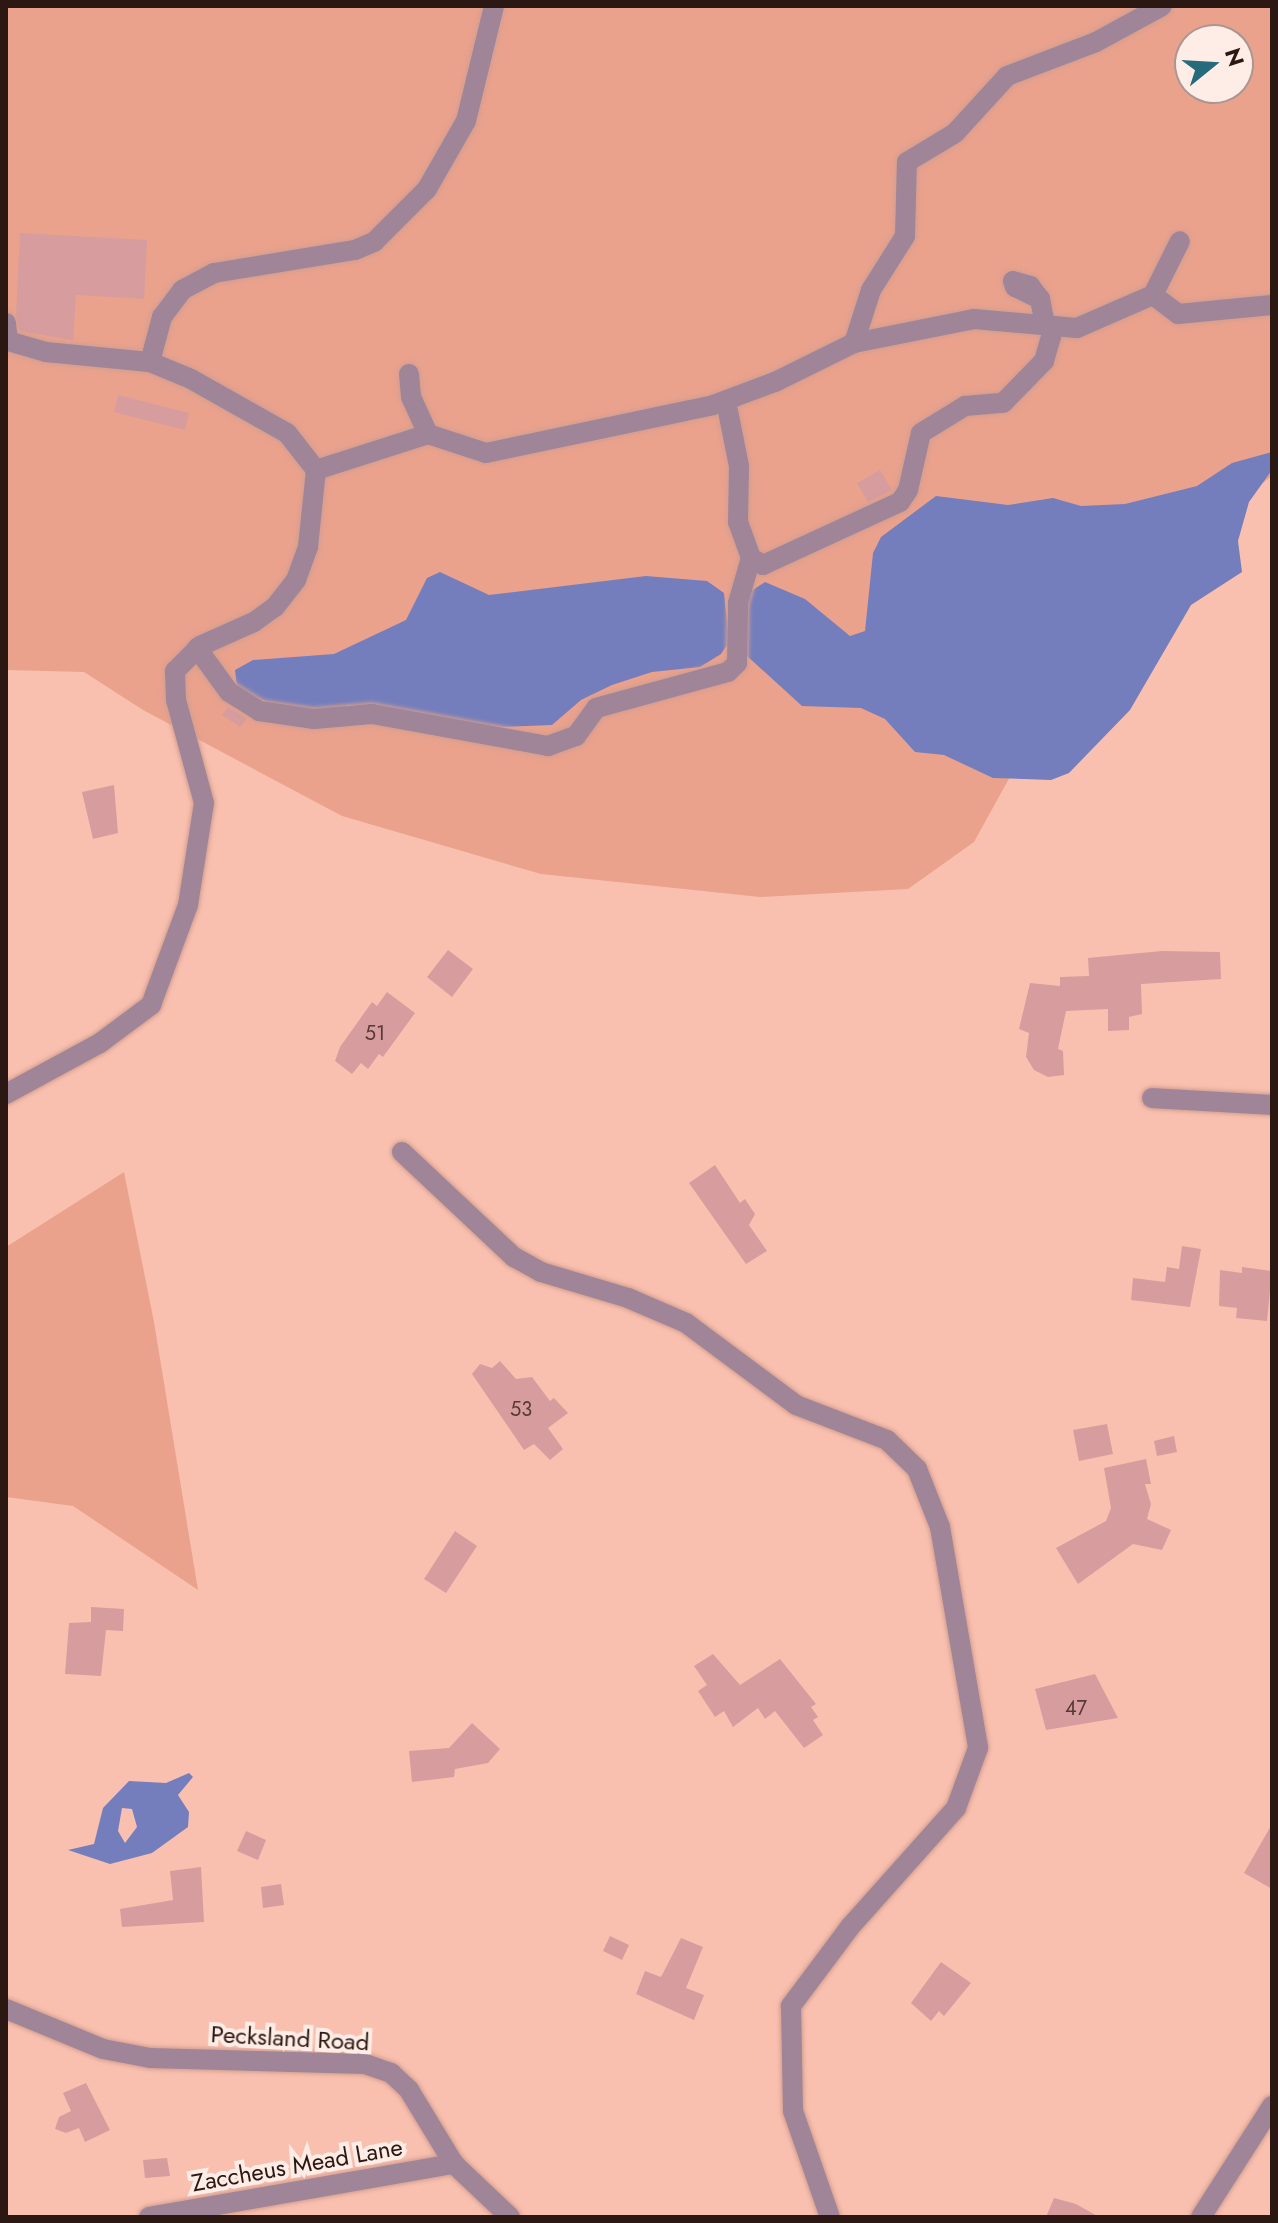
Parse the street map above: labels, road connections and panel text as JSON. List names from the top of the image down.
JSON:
{
  "streets": {
    "street": ["Pecksland Road", "Zaccheus Mead Lane"]
  },
  "crossings": [
    ["Pecksland Road", "Zaccheus Mead Lane"]
  ],
  "house_numbers": ["51", "53", "47"],
  "north": "right"
}
